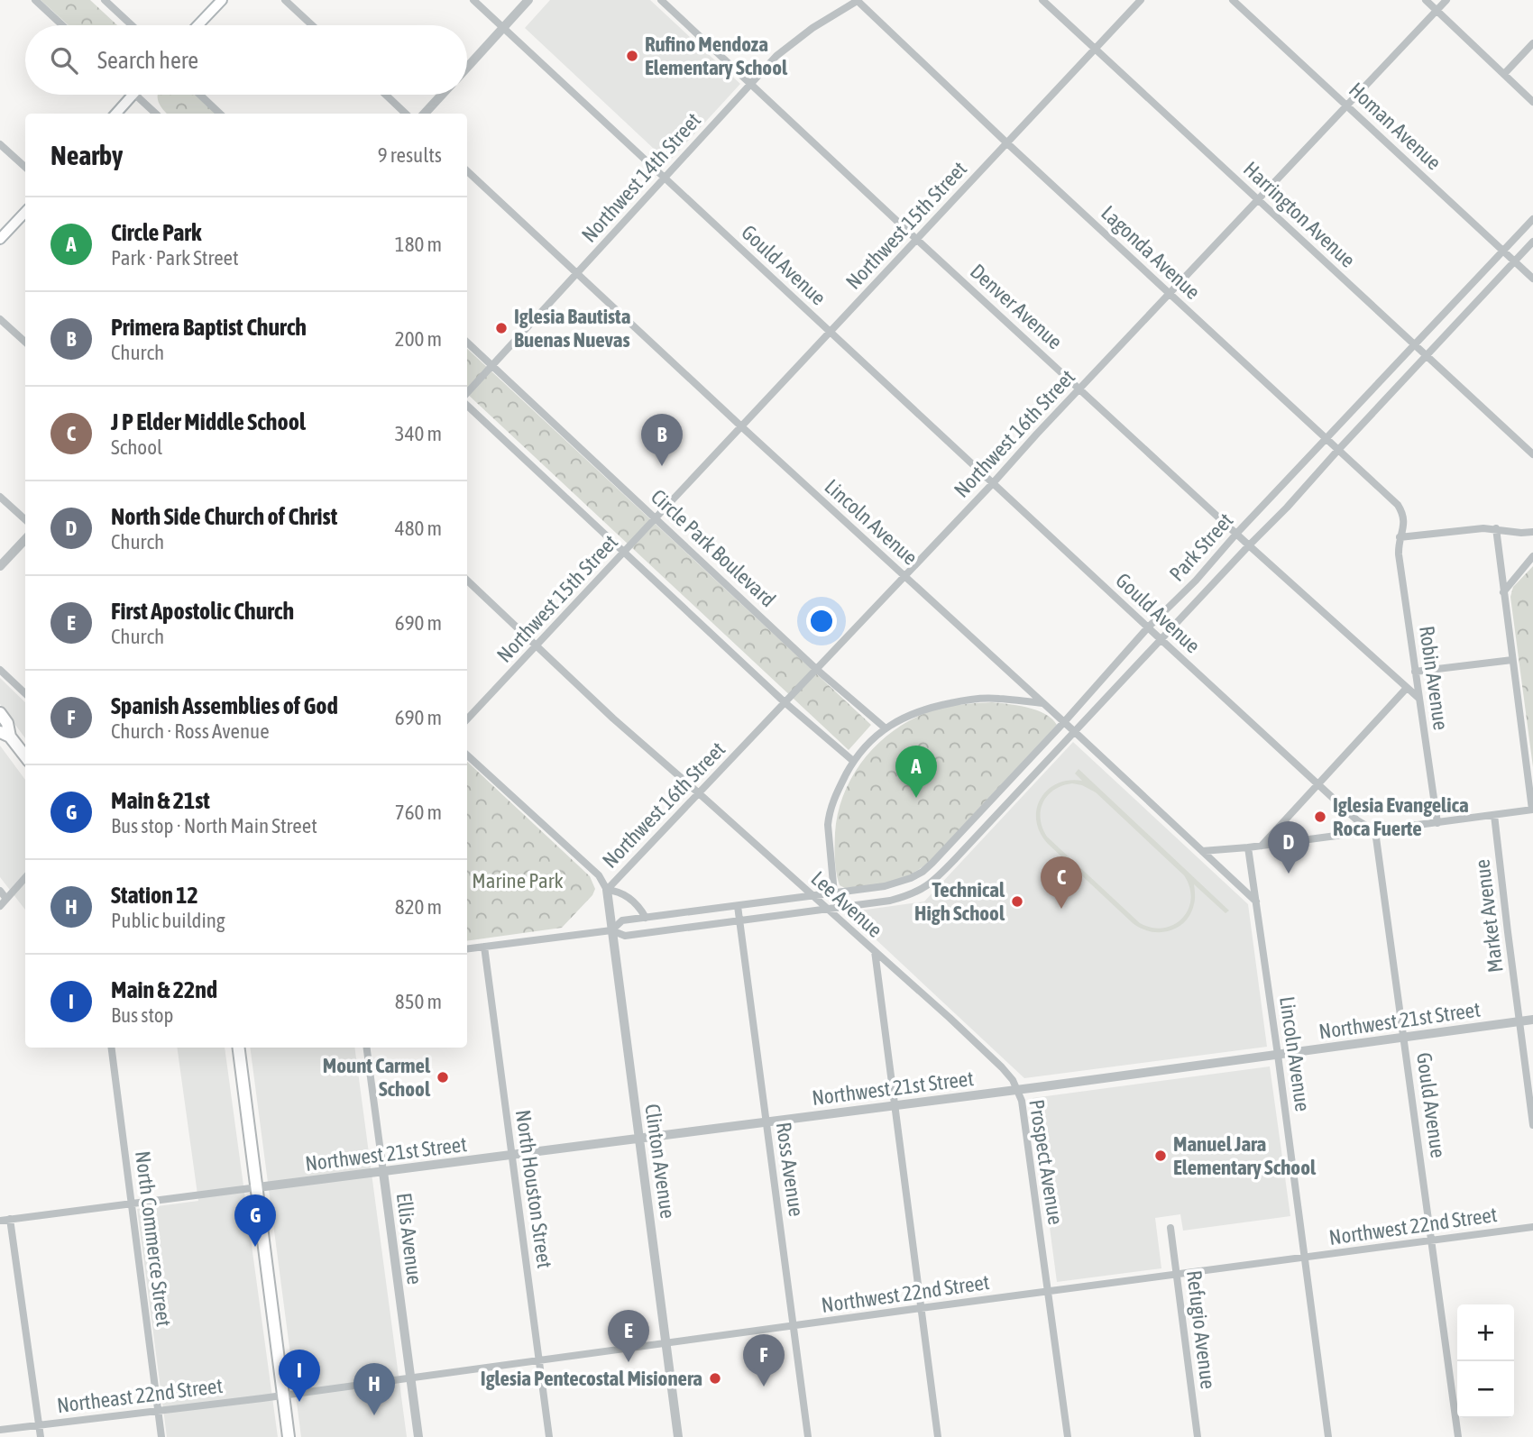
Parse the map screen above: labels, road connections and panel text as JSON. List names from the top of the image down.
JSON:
{
  "streets": {
    "street": [
      "Homan Avenue",
      "Northwest 14th Street",
      "Harrington Avenue",
      "Northwest 15th Street",
      "Lagonda Avenue",
      "Gould Avenue",
      "Denver Avenue",
      "Northwest 16th Street",
      "Lincoln Avenue",
      "Park Street",
      "Circle Park Boulevard",
      "Robin Avenue",
      "Lee Avenue",
      "Market Avenue",
      "Northwest 21st Street",
      "Clinton Avenue",
      "Prospect Avenue",
      "Ross Avenue",
      "North Houston Street",
      "Northwest 22nd Street",
      "North Commerce Street",
      "Ellis Avenue",
      "Refugio Avenue",
      "Northeast 22nd Street"
    ]
  },
  "crossings": [
    ["Homan Avenue", "Northwest 16th Street"],
    ["Homan Avenue", "Park Street"],
    ["Northwest 14th Street", "Lagonda Avenue"],
    ["Northwest 14th Street", "Gould Avenue"],
    ["Northwest 14th Street", "Denver Avenue"],
    ["Northwest 14th Street", "Lincoln Avenue"],
    ["Northwest 14th Street", "Circle Park Boulevard"],
    ["Harrington Avenue", "Northwest 15th Street"],
    ["Harrington Avenue", "Northwest 16th Street"],
    ["Harrington Avenue", "Park Street"],
    ["Northwest 15th Street", "Lagonda Avenue"],
    ["Northwest 15th Street", "Gould Avenue"],
    ["Northwest 15th Street", "Denver Avenue"],
    ["Northwest 15th Street", "Lincoln Avenue"],
    ["Northwest 15th Street", "Circle Park Boulevard"],
    ["Northwest 15th Street", "Lee Avenue"],
    ["Lagonda Avenue", "Northwest 16th Street"],
    ["Lagonda Avenue", "Park Street"],
    ["Lagonda Avenue", "Robin Avenue"],
    ["Gould Avenue", "Northwest 16th Street"],
    ["Gould Avenue", "Park Street"],
    ["Gould Avenue", "Northwest 21st Street"],
    ["Gould Avenue", "Northwest 22nd Street"],
    ["Denver Avenue", "Northwest 16th Street"],
    ["Denver Avenue", "Park Street"],
    ["Denver Avenue", "Robin Avenue"],
    ["Northwest 16th Street", "Lincoln Avenue"],
    ["Northwest 16th Street", "Circle Park Boulevard"],
    ["Northwest 16th Street", "Lee Avenue"],
    ["Northwest 16th Street", "Clinton Avenue"],
    ["Lincoln Avenue", "Park Street"],
    ["Lincoln Avenue", "Northwest 21st Street"],
    ["Lincoln Avenue", "Northwest 22nd Street"],
    ["Park Street", "Lee Avenue"],
    ["Park Street", "Clinton Avenue"],
    ["Park Street", "Ross Avenue"],
    ["Lee Avenue", "Northwest 21st Street"],
    ["Lee Avenue", "Prospect Avenue"],
    ["Lee Avenue", "Northwest 22nd Street"],
    ["Market Avenue", "Northwest 21st Street"],
    ["Northwest 21st Street", "Clinton Avenue"],
    ["Northwest 21st Street", "Prospect Avenue"],
    ["Northwest 21st Street", "Ross Avenue"],
    ["Northwest 21st Street", "North Houston Street"],
    ["Northwest 21st Street", "Ellis Avenue"],
    ["Clinton Avenue", "Northwest 22nd Street"],
    ["Prospect Avenue", "Northwest 22nd Street"],
    ["Ross Avenue", "Northwest 22nd Street"],
    ["North Houston Street", "Northwest 22nd Street"],
    ["Northwest 22nd Street", "Ellis Avenue"],
    ["Northwest 22nd Street", "Refugio Avenue"],
    ["Northwest 22nd Street", "Northeast 22nd Street"],
    ["North Commerce Street", "Northeast 22nd Street"]
  ],
  "parks": ["Marine Park"],
  "places": [
    "Rufino Mendoza Elementary School",
    "Iglesia Bautista Buenas Nuevas",
    "Iglesia Evangelica Roca Fuerte",
    "Technical High School",
    "Mount Carmel School",
    "Manuel Jara Elementary School",
    "Iglesia Pentecostal Misionera"
  ],
  "page": {
    "search": "Search here",
    "heading": ["Nearby", "9 results"],
    "list": [
      {
        "mark": "A",
        "name": "Circle Park",
        "note": "Park · Park Street",
        "value": "180 m"
      },
      {
        "mark": "B",
        "name": "Primera Baptist Church",
        "note": "Church",
        "value": "200 m"
      },
      {
        "mark": "C",
        "name": "J P Elder Middle School",
        "note": "School",
        "value": "340 m"
      },
      {
        "mark": "D",
        "name": "North Side Church of Christ",
        "note": "Church",
        "value": "480 m"
      },
      {
        "mark": "E",
        "name": "First Apostolic Church",
        "note": "Church",
        "value": "690 m"
      },
      {
        "mark": "F",
        "name": "Spanish Assemblies of God",
        "note": "Church · Ross Avenue",
        "value": "690 m"
      },
      {
        "mark": "G",
        "name": "Main & 21st",
        "note": "Bus stop · North Main Street",
        "value": "760 m"
      },
      {
        "mark": "H",
        "name": "Station 12",
        "note": "Public building",
        "value": "820 m"
      },
      {
        "mark": "I",
        "name": "Main & 22nd",
        "note": "Bus stop",
        "value": "850 m"
      }
    ],
    "pins": [
      "B",
      "A",
      "D",
      "C",
      "G",
      "E",
      "F",
      "I",
      "H"
    ],
    "map_buttons": ["+", "−"]
  }
}
